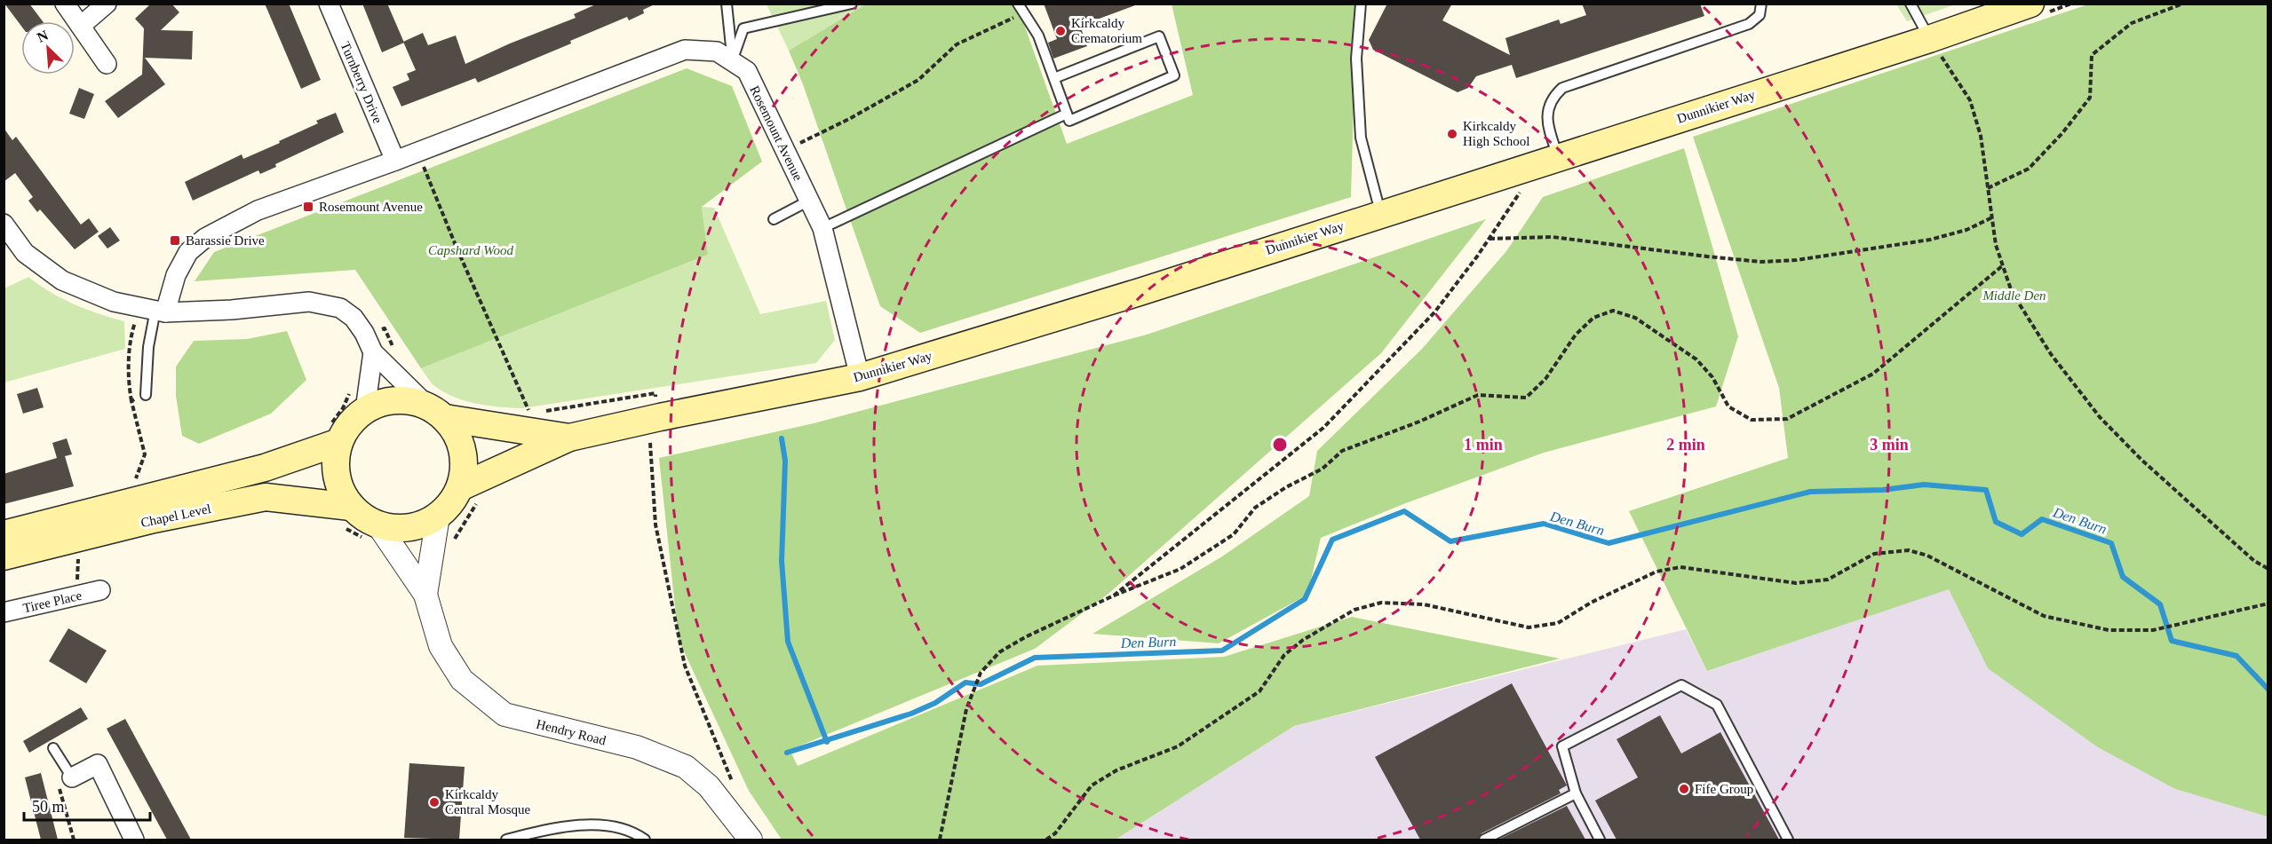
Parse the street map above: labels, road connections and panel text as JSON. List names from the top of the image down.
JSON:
{
  "streets": {
    "main road": ["Dunnikier Way", "Chapel Level"],
    "street": [
      "Turnberry Drive",
      "Rosemount Avenue",
      "Tiree Place",
      "Hendry Road"
    ]
  },
  "crossings": [
    ["Turnberry Drive", "Rosemount Avenue"],
    ["Dunnikier Way", "Rosemount Avenue"],
    ["Dunnikier Way", "Chapel Level"],
    ["Dunnikier Way", "Hendry Road"],
    ["Chapel Level", "Hendry Road"]
  ],
  "water": ["Den Burn"],
  "parks": ["Capshard Wood", "Middle Den"],
  "places": {
    "other": [
      "Kirkcaldy Crematorium",
      "Kirkcaldy High School",
      "Fife Group",
      "Kirkcaldy Central Mosque"
    ],
    "transit": ["Rosemount Avenue", "Barassie Drive"]
  },
  "scale_bar": "50 m",
  "north": "top left",
  "rings": ["1 min", "2 min", "3 min"]
}
